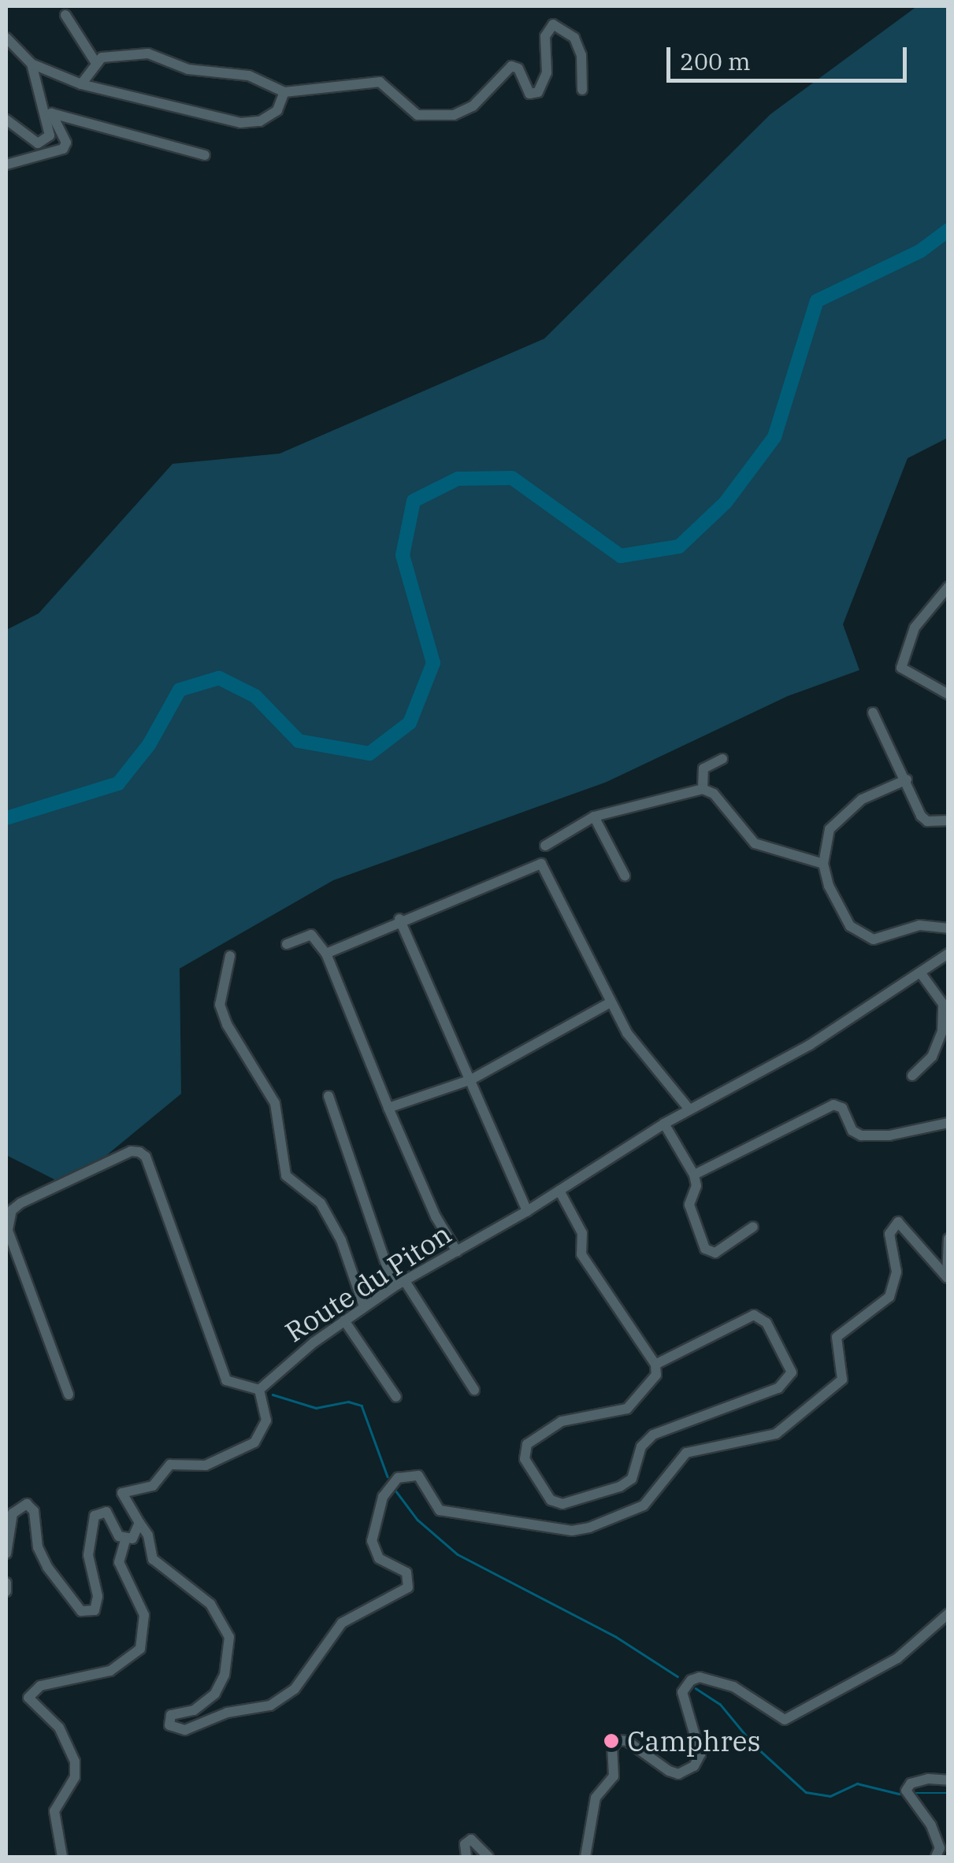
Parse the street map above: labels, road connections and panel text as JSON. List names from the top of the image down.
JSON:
{
  "streets": {
    "street": ["Route du Piton"]
  },
  "places": ["Camphres"],
  "scale_bar": "200 m"
}
